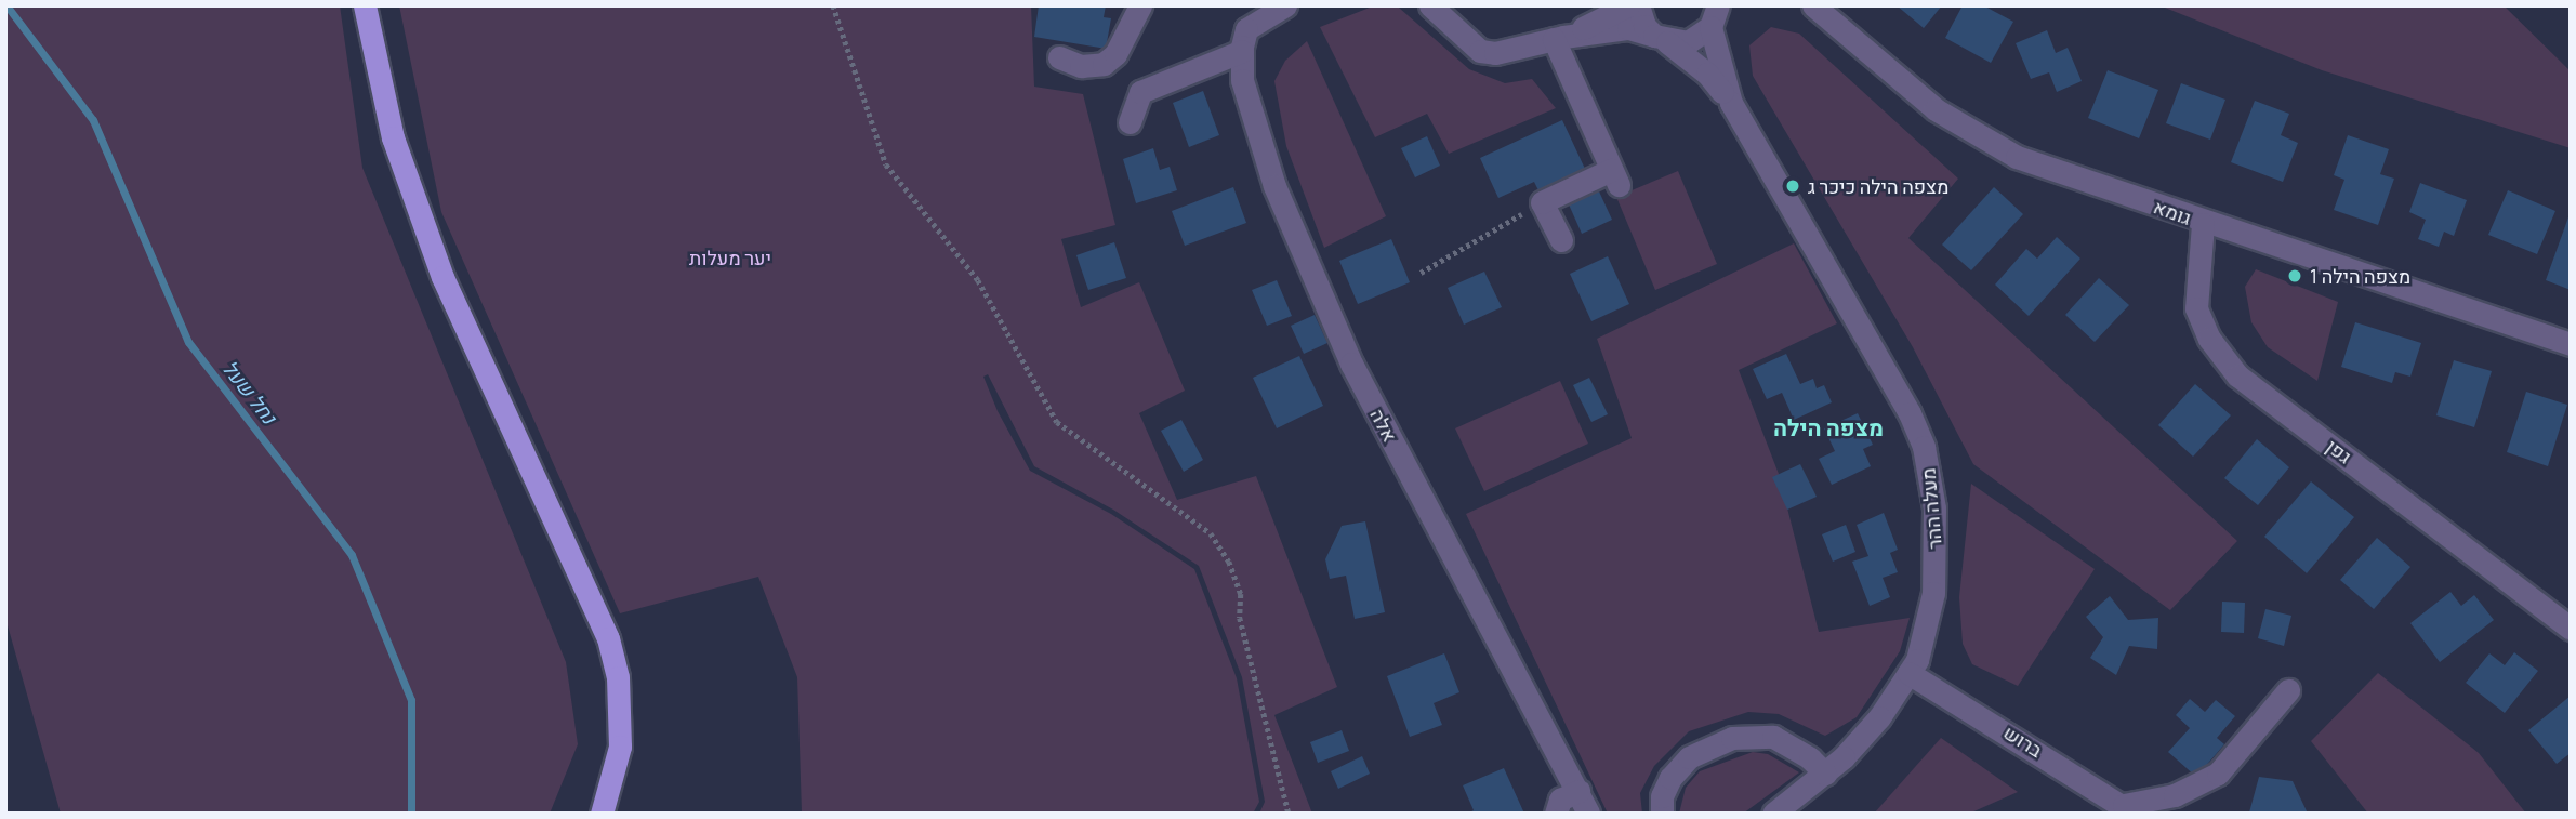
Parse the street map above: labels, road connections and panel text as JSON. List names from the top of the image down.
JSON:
{
  "streets": {
    "street": [
      "גומא",
      "אלה",
      "גפן",
      "מעלה ההר",
      "ברוש"
    ]
  },
  "crossings": [
    ["גומא", "גפן"],
    ["מעלה ההר", "ברוש"]
  ],
  "districts": ["מצפה הילה"],
  "water": ["נחל שעל"],
  "parks": ["יער מעלות"],
  "places": ["מצפה הילה כיכר ג", "מצפה הילה 1"]
}
